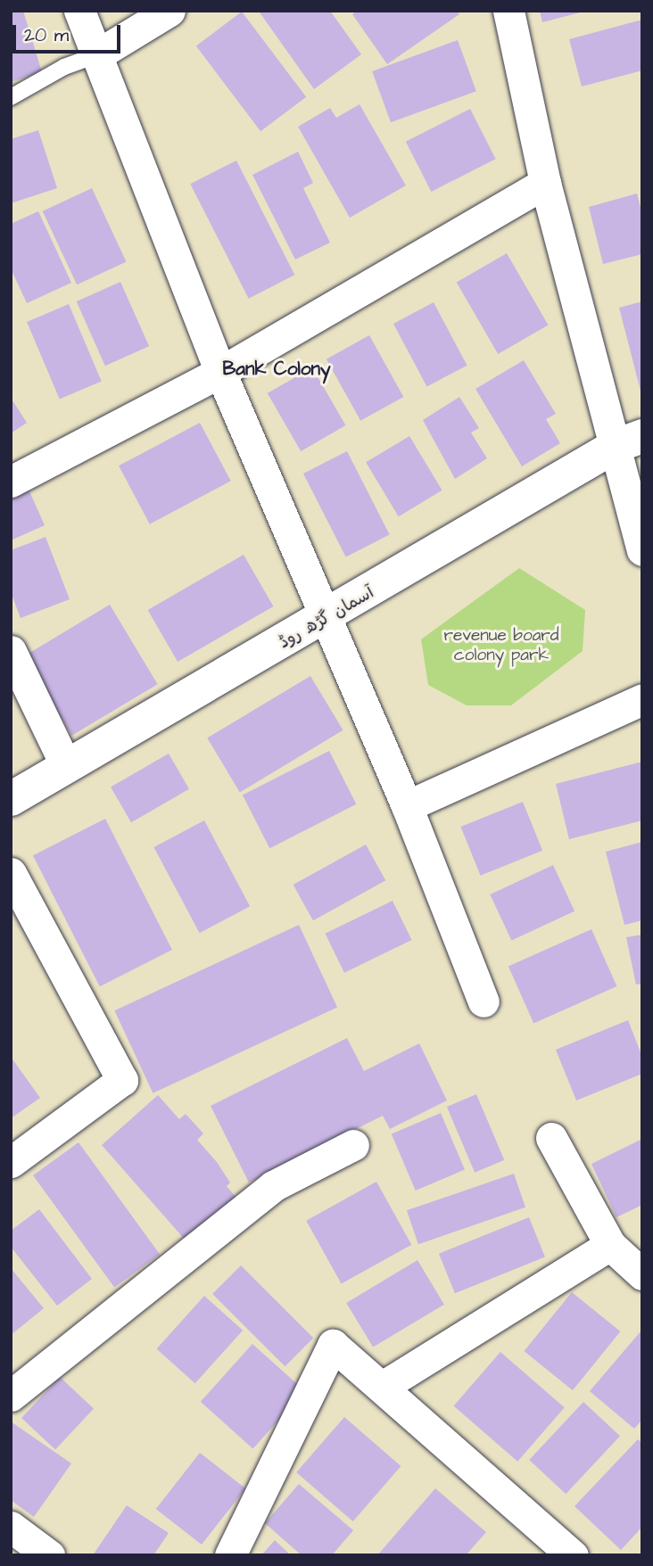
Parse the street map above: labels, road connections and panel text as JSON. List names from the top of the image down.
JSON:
{
  "streets": {
    "street": ["آسمان گڑھ روڈ"]
  },
  "districts": ["Bank Colony"],
  "parks": ["revenue board colony park"],
  "scale_bar": "20 m"
}
